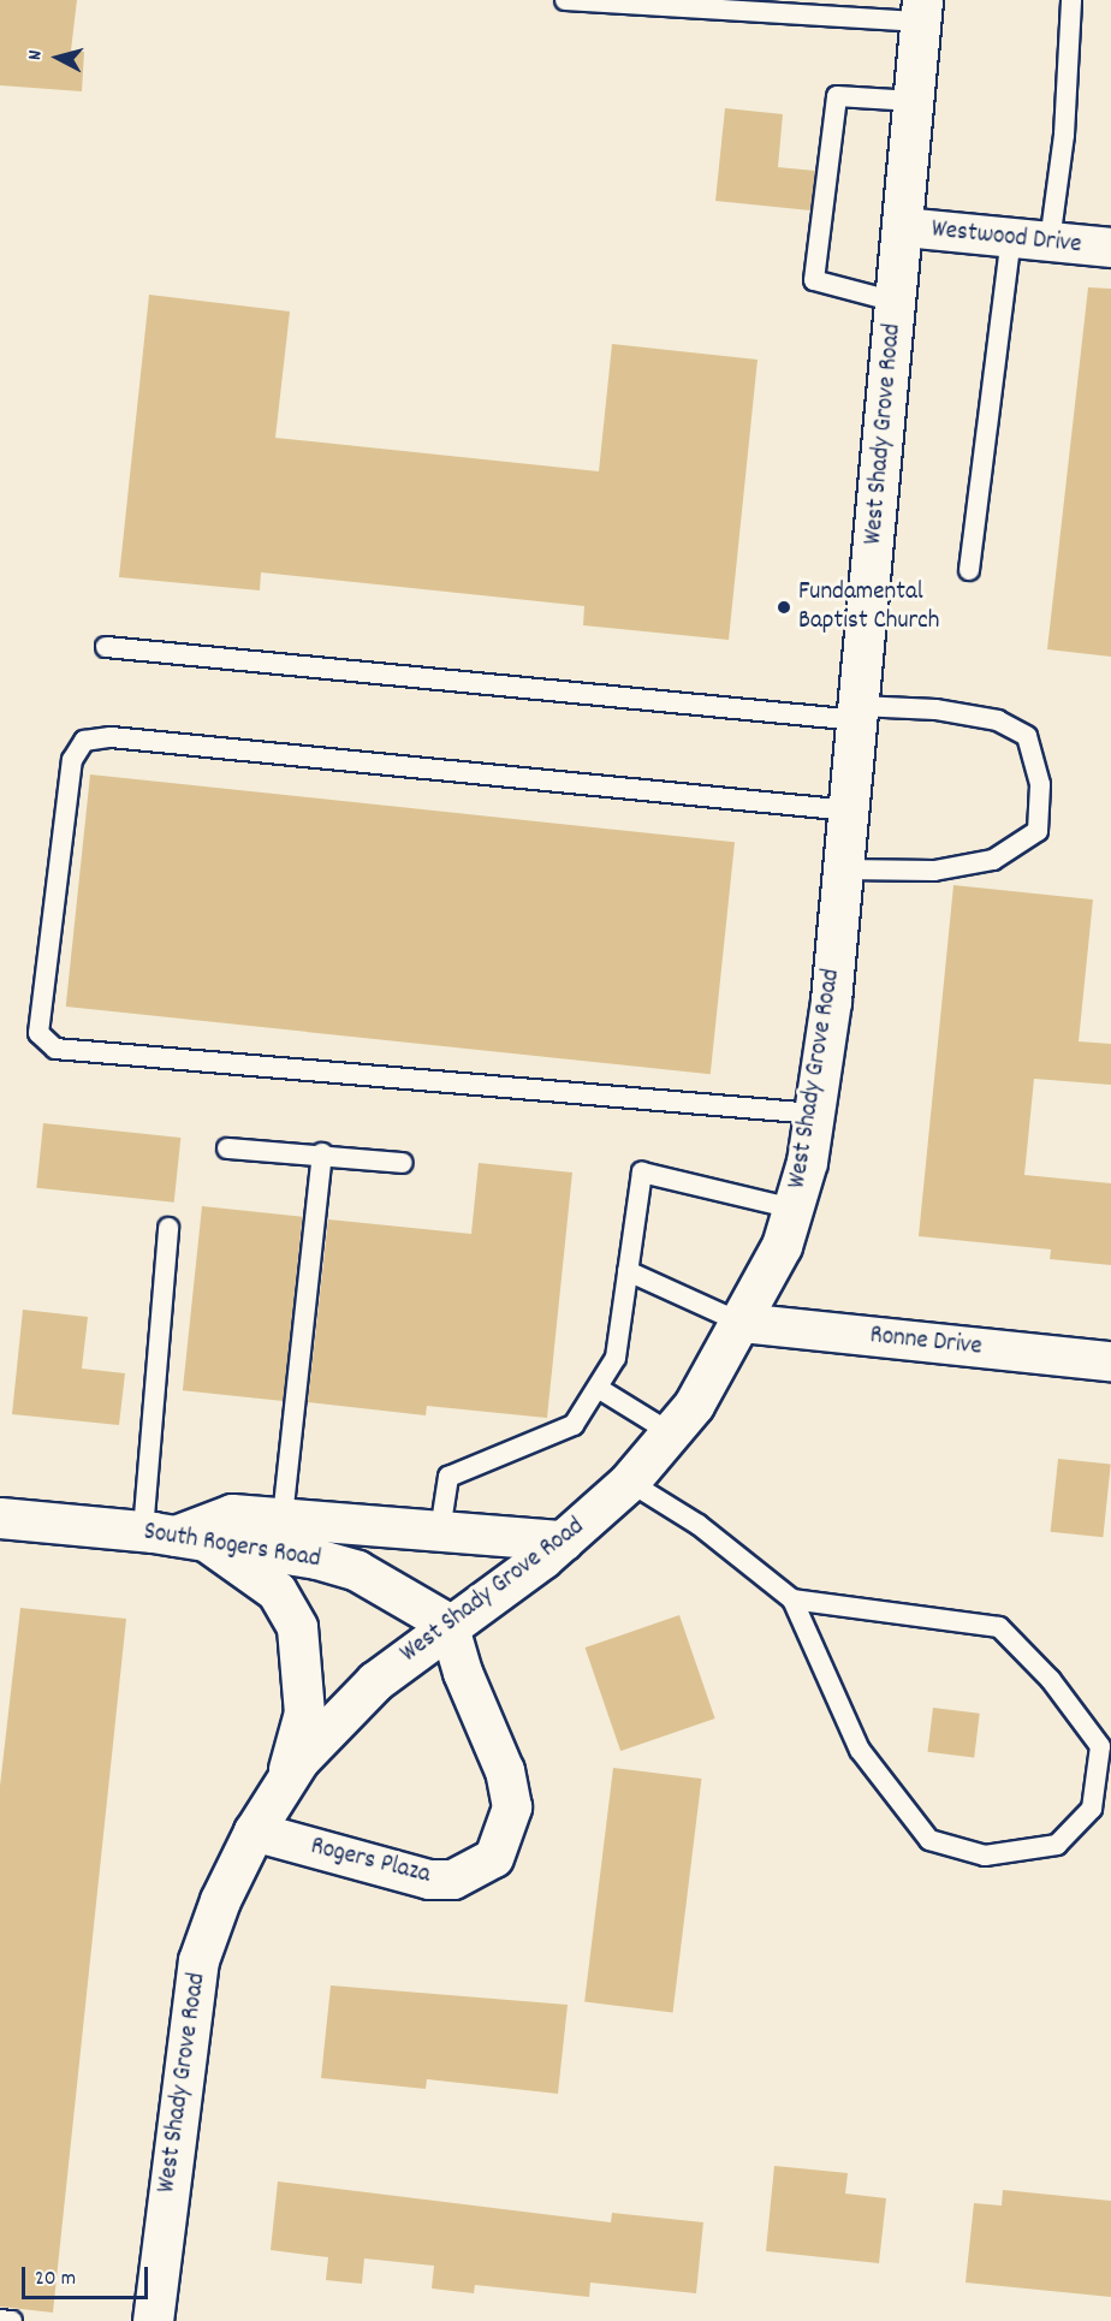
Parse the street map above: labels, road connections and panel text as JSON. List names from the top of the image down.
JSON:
{
  "streets": {
    "main road": ["West Shady Grove Road", "South Rogers Road"],
    "street": ["Westwood Drive", "Ronne Drive", "Rogers Plaza"]
  },
  "crossings": [
    ["Westwood Drive", "West Shady Grove Road"],
    ["West Shady Grove Road", "Ronne Drive"],
    ["West Shady Grove Road", "South Rogers Road"],
    ["West Shady Grove Road", "Rogers Plaza"],
    ["South Rogers Road", "Rogers Plaza"]
  ],
  "places": ["Fundamental Baptist Church"],
  "scale_bar": "20 m",
  "north": "left"
}
